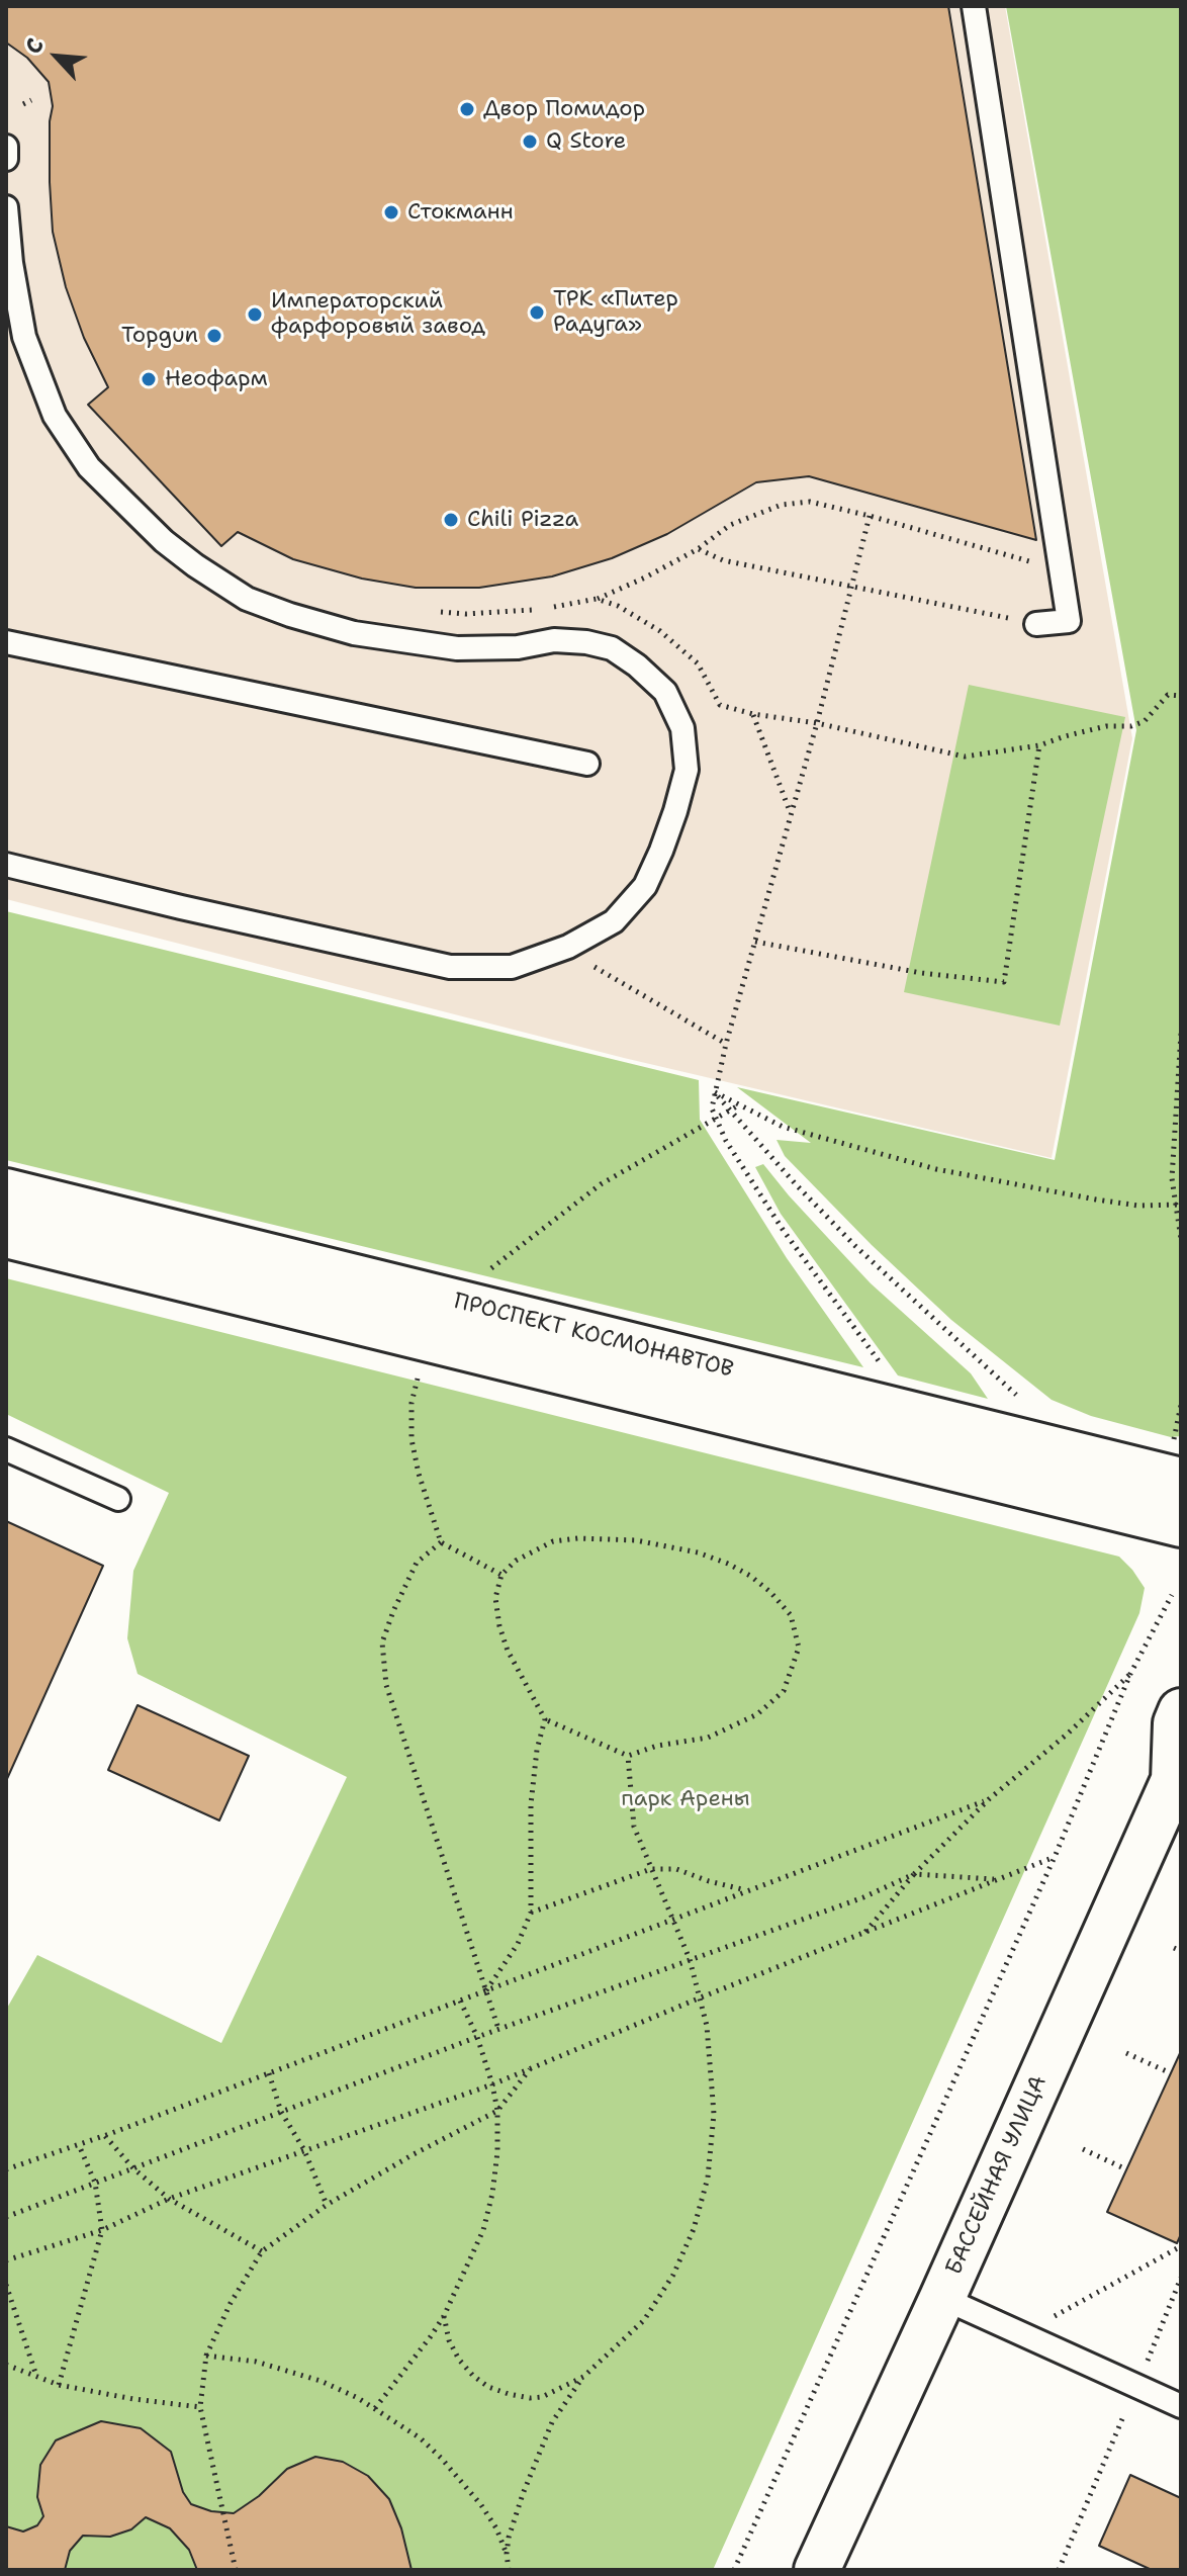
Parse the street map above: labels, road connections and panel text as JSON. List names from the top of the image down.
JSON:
{
  "streets": {
    "street": ["ПРОСПЕКТ КОСМОНАВТОВ", "БАССЕЙНАЯ УЛИЦА"]
  },
  "parks": ["парк Арены"],
  "places": [
    "Двор Помидор",
    "Q Store",
    "Стокманн",
    "ТРК «Питер Радуга»",
    "Императорский фарфоровый завод",
    "Topgun",
    "Неофарм",
    "Chili Pizza"
  ],
  "north": "top left"
}
